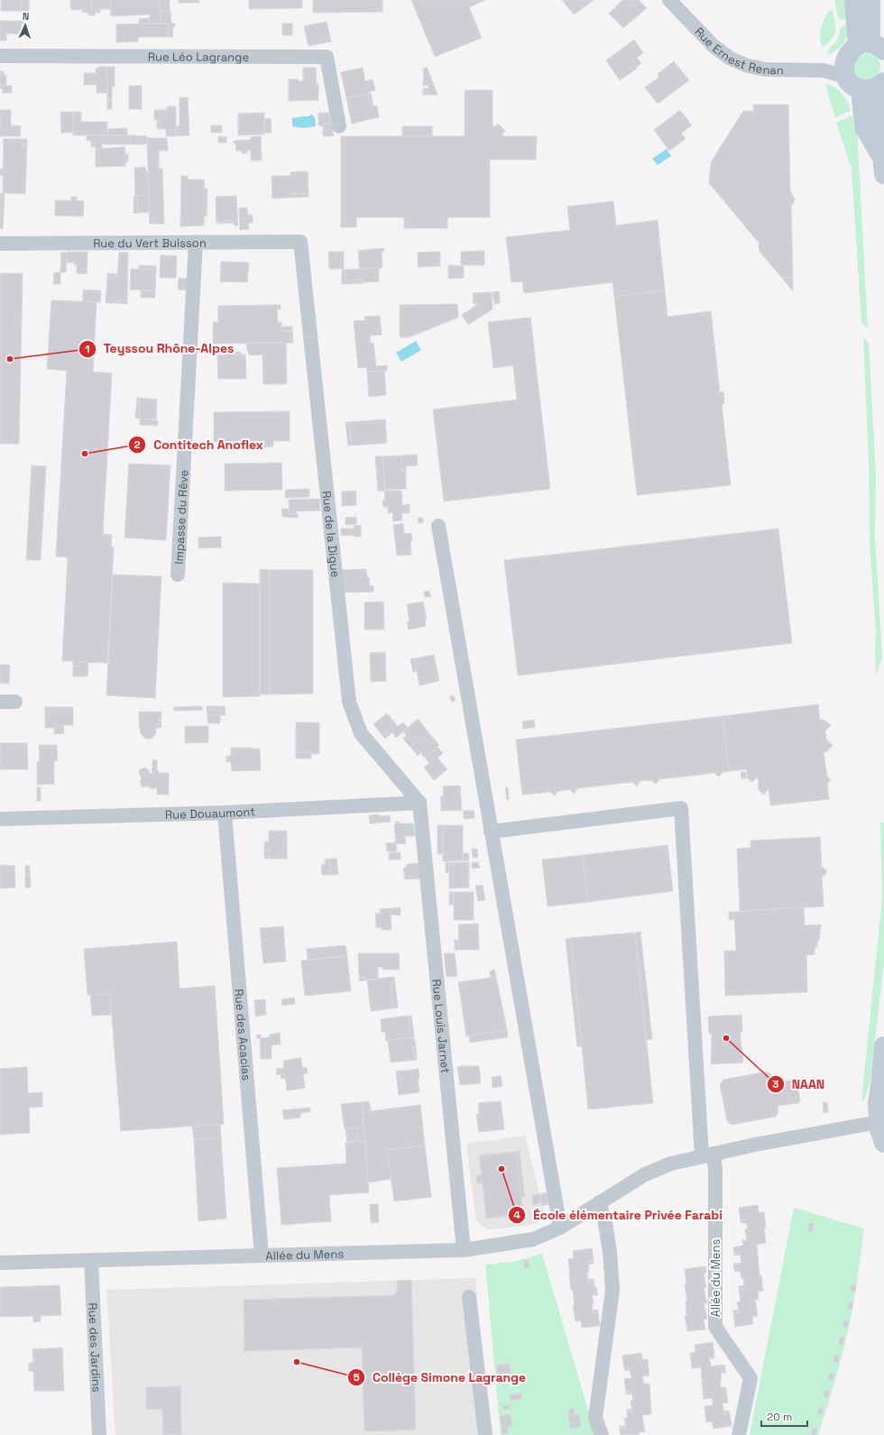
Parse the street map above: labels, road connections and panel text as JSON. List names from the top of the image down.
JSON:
{
  "streets": {
    "street": [
      "Rue Ernest Renan",
      "Rue Léo Lagrange",
      "Rue du Vert Buisson",
      "Impasse du Rêve",
      "Rue de la Digue",
      "Rue Douaumont",
      "Rue Louis Jarnet",
      "Rue des Acacias",
      "Allée du Mens",
      "Rue des Jardins"
    ]
  },
  "crossings": [
    ["Rue du Vert Buisson", "Impasse du Rêve"],
    ["Rue du Vert Buisson", "Rue de la Digue"],
    ["Rue de la Digue", "Rue Douaumont"],
    ["Rue de la Digue", "Rue Louis Jarnet"],
    ["Rue Douaumont", "Rue Louis Jarnet"],
    ["Rue Douaumont", "Rue des Acacias"],
    ["Rue Louis Jarnet", "Allée du Mens"],
    ["Rue des Acacias", "Allée du Mens"],
    ["Allée du Mens", "Rue des Jardins"]
  ],
  "places": [
    "Teyssou Rhône-Alpes",
    "Contitech Anoflex",
    "NAAN",
    "École élémentaire Privée Farabi",
    "Collège Simone Lagrange"
  ],
  "scale_bar": "20 m",
  "north": "top"
}
